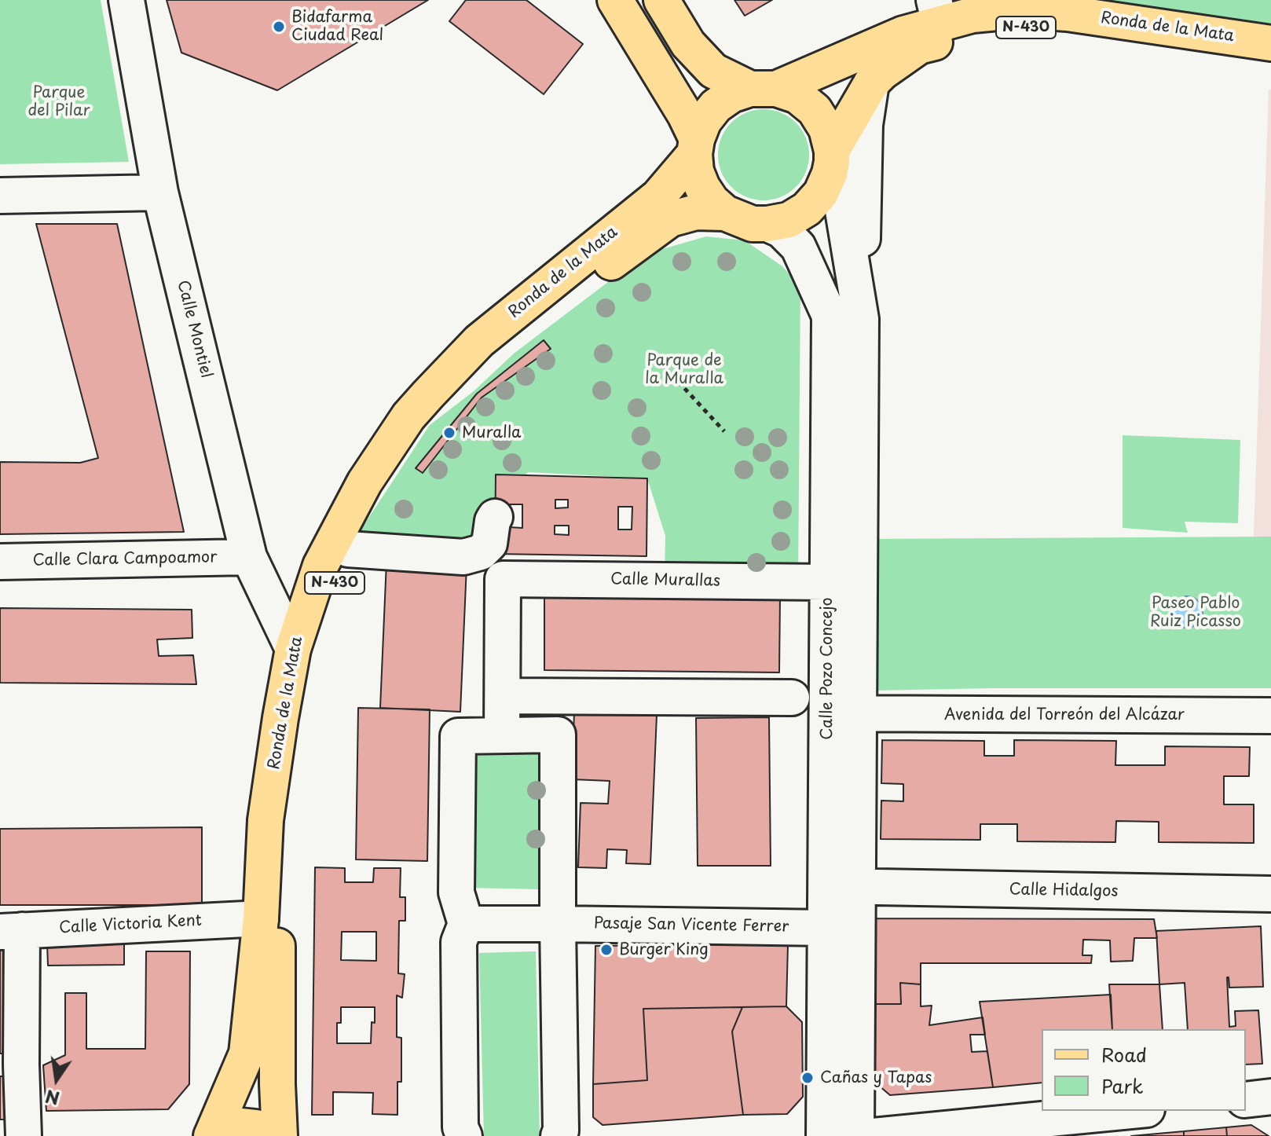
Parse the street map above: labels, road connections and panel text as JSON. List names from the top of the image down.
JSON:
{
  "streets": {
    "main road": ["N-430", "Ronda de la Mata"],
    "street": [
      "Calle Montiel",
      "Calle Clara Campoamor",
      "Calle Murallas",
      "Calle Pozo Concejo",
      "Avenida del Torreón del Alcázar",
      "Calle Hidalgos",
      "Calle Victoria Kent",
      "Pasaje San Vicente Ferrer"
    ]
  },
  "crossings": [
    ["N-430", "Ronda de la Mata"],
    ["N-430", "Calle Pozo Concejo"],
    ["Ronda de la Mata", "Calle Montiel"],
    ["Ronda de la Mata", "Calle Pozo Concejo"],
    ["Ronda de la Mata", "Calle Victoria Kent"],
    ["Calle Montiel", "Calle Clara Campoamor"],
    ["Calle Murallas", "Calle Pozo Concejo"],
    ["Calle Pozo Concejo", "Avenida del Torreón del Alcázar"],
    ["Calle Pozo Concejo", "Calle Hidalgos"],
    ["Calle Pozo Concejo", "Pasaje San Vicente Ferrer"]
  ],
  "parks": ["Parque del Pilar", "Parque de la Muralla", "Paseo Pablo Ruiz Picasso"],
  "places": [
    "Bidafarma Ciudad Real",
    "Muralla",
    "Burger King",
    "Cañas y Tapas"
  ],
  "legend": ["Road", "Park"],
  "north": "bottom"
}
